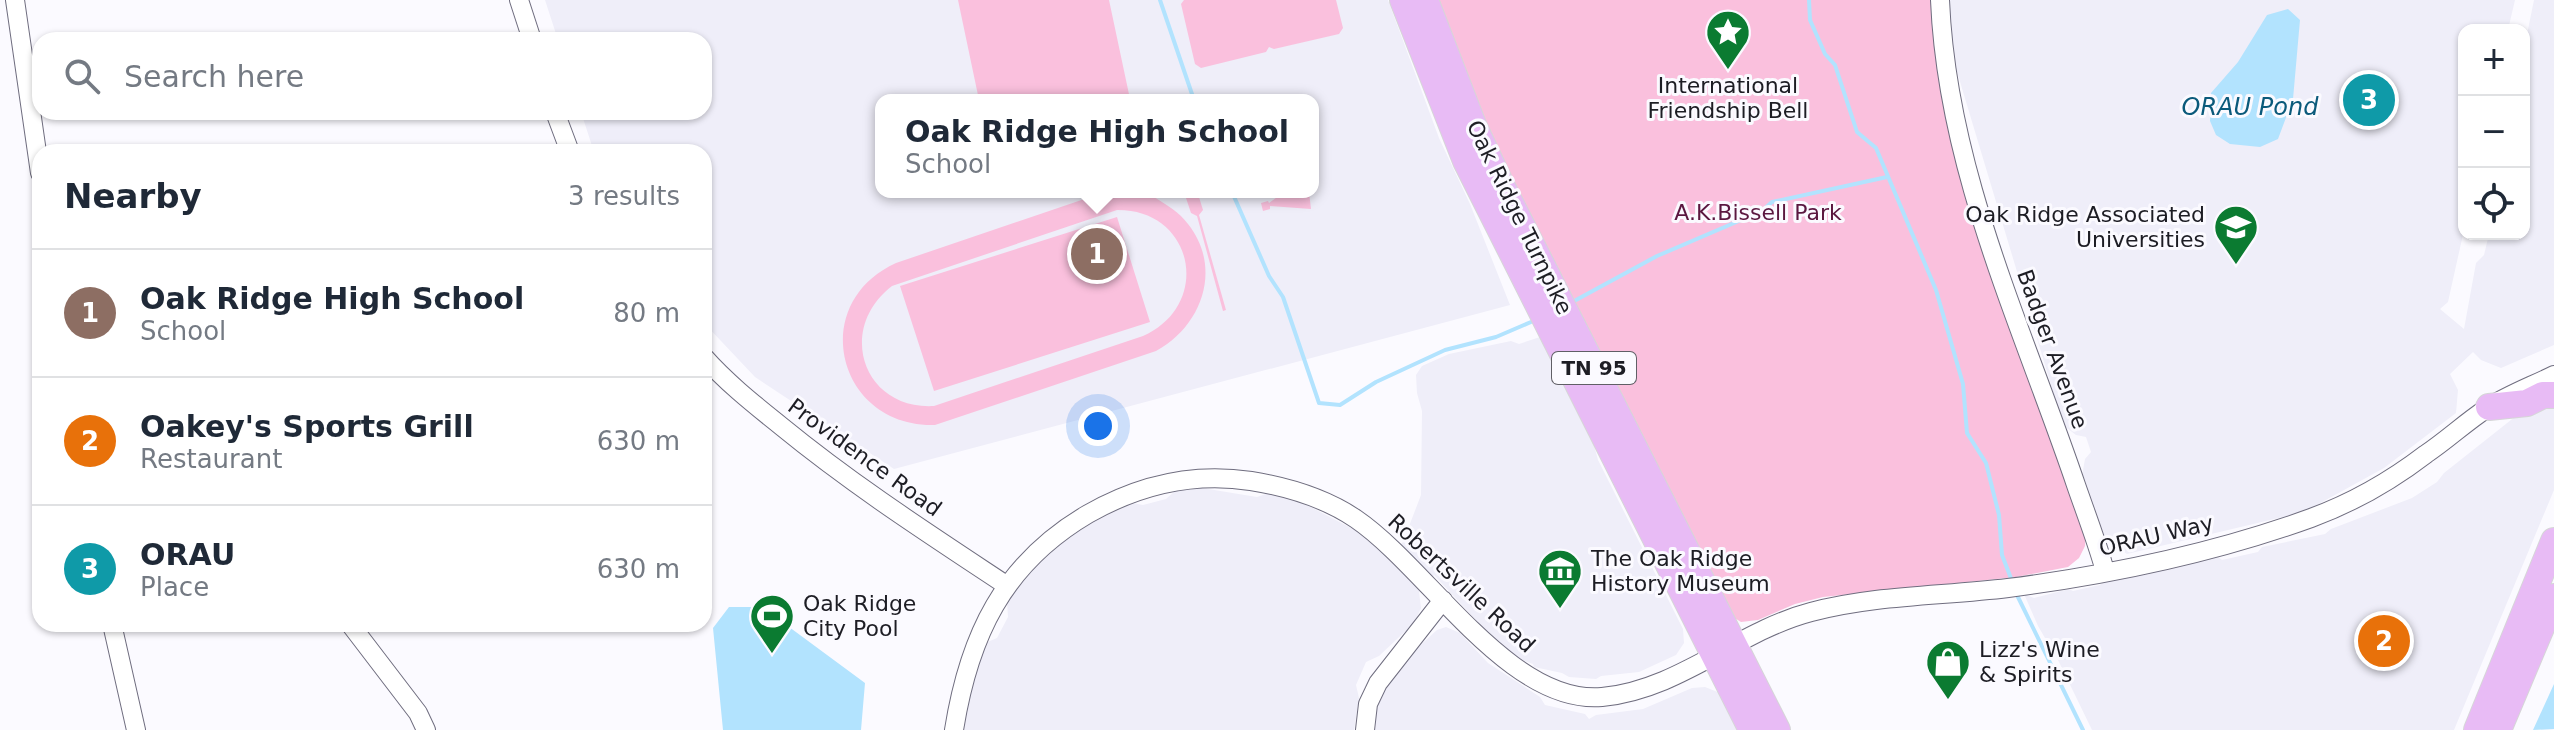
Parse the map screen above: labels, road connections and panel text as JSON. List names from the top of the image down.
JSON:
{
  "streets": {
    "highway": ["Oak Ridge Turnpike", "TN 95"],
    "street": [
      "Badger Avenue",
      "Providence Road",
      "ORAU Way",
      "Robertsville Road"
    ]
  },
  "crossings": [
    ["Oak Ridge Turnpike", "ORAU Way"],
    ["Oak Ridge Turnpike", "Robertsville Road"],
    ["Badger Avenue", "ORAU Way"],
    ["Providence Road", "Robertsville Road"],
    ["ORAU Way", "Robertsville Road"]
  ],
  "water": ["ORAU Pond"],
  "parks": ["A.K.Bissell Park"],
  "places": {
    "place": ["International Friendship Bell"],
    "school or university": ["Oak Ridge Associated Universities"],
    "museum": ["The Oak Ridge History Museum"],
    "sports": ["Oak Ridge City Pool"],
    "shop": ["Lizz's Wine & Spirits"]
  },
  "page": {
    "map_buttons": ["+", "−"],
    "search": "Search here",
    "pins": ["3", "1", "2"],
    "popup": ["Oak Ridge High School", "School"],
    "heading": ["Nearby", "3 results"],
    "list": [
      {
        "mark": "1",
        "name": "Oak Ridge High School",
        "note": "School",
        "value": "80 m"
      },
      {
        "mark": "2",
        "name": "Oakey's Sports Grill",
        "note": "Restaurant",
        "value": "630 m"
      },
      {
        "mark": "3",
        "name": "ORAU",
        "note": "Place",
        "value": "630 m"
      }
    ]
  }
}
